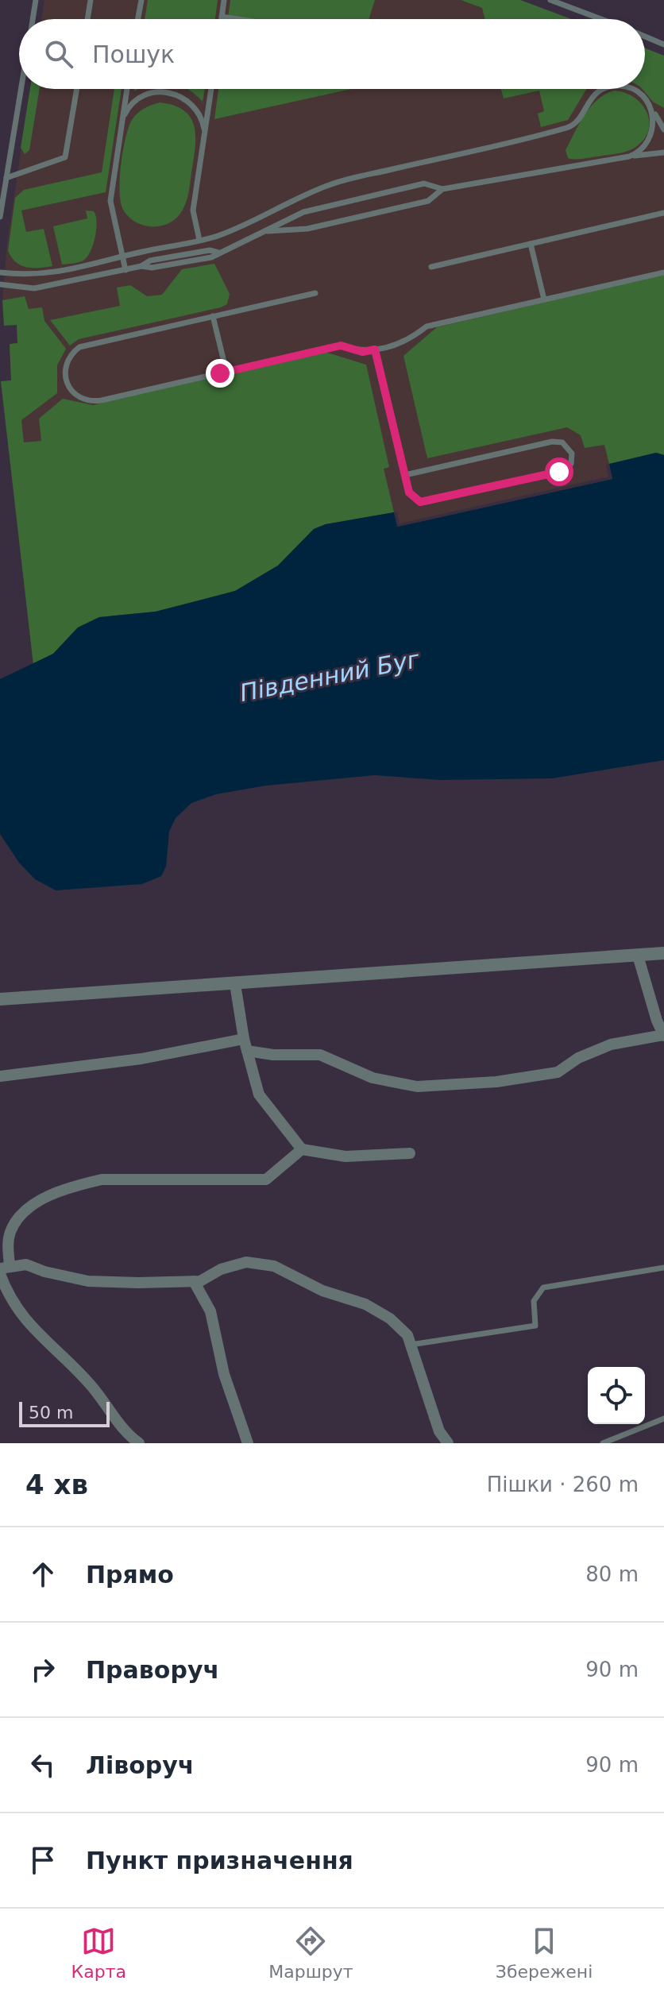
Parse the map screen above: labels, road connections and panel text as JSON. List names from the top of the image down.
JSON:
{
  "water": ["Південний Буг"],
  "scale_bar": "50 m",
  "page": {
    "search": "Пошук",
    "scale": "50 m",
    "heading": ["4 хв", "Пішки · 260 m"],
    "list": [
      ["Прямо", "80 m"],
      ["Праворуч", "90 m"],
      ["Ліворуч", "90 m"],
      "Пункт призначення"
    ],
    "nav": ["Карта", "Маршрут", "Збережені"]
  }
}
